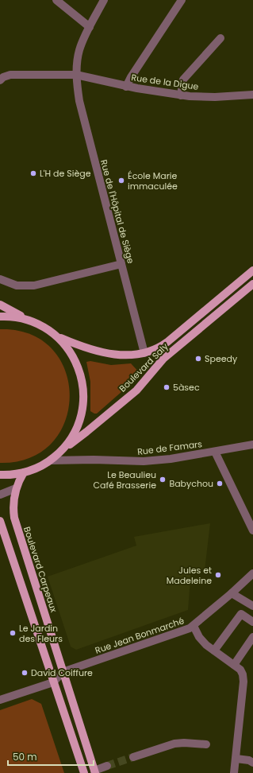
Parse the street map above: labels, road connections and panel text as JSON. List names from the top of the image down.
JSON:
{
  "streets": {
    "main road": ["Boulevard Saly", "Boulevard Carpeaux"],
    "street": [
      "Rue de la Digue",
      "Rue de l'Hôpital de Siège",
      "Rue de Famars",
      "Rue Jean Bonmarché"
    ]
  },
  "crossings": [
    ["Rue de la Digue", "Rue de l'Hôpital de Siège"],
    ["Rue de l'Hôpital de Siège", "Boulevard Saly"],
    ["Boulevard Carpeaux", "Rue Jean Bonmarché"]
  ],
  "places": [
    "L'H de Siège",
    "École Marie immaculée",
    "Speedy",
    "5àsec",
    "Le Beaulieu Café Brasserie",
    "Babychou",
    "Jules et Madeleine",
    "Le Jardin des Fleurs",
    "David Coiffure"
  ],
  "scale_bar": "50 m"
}
